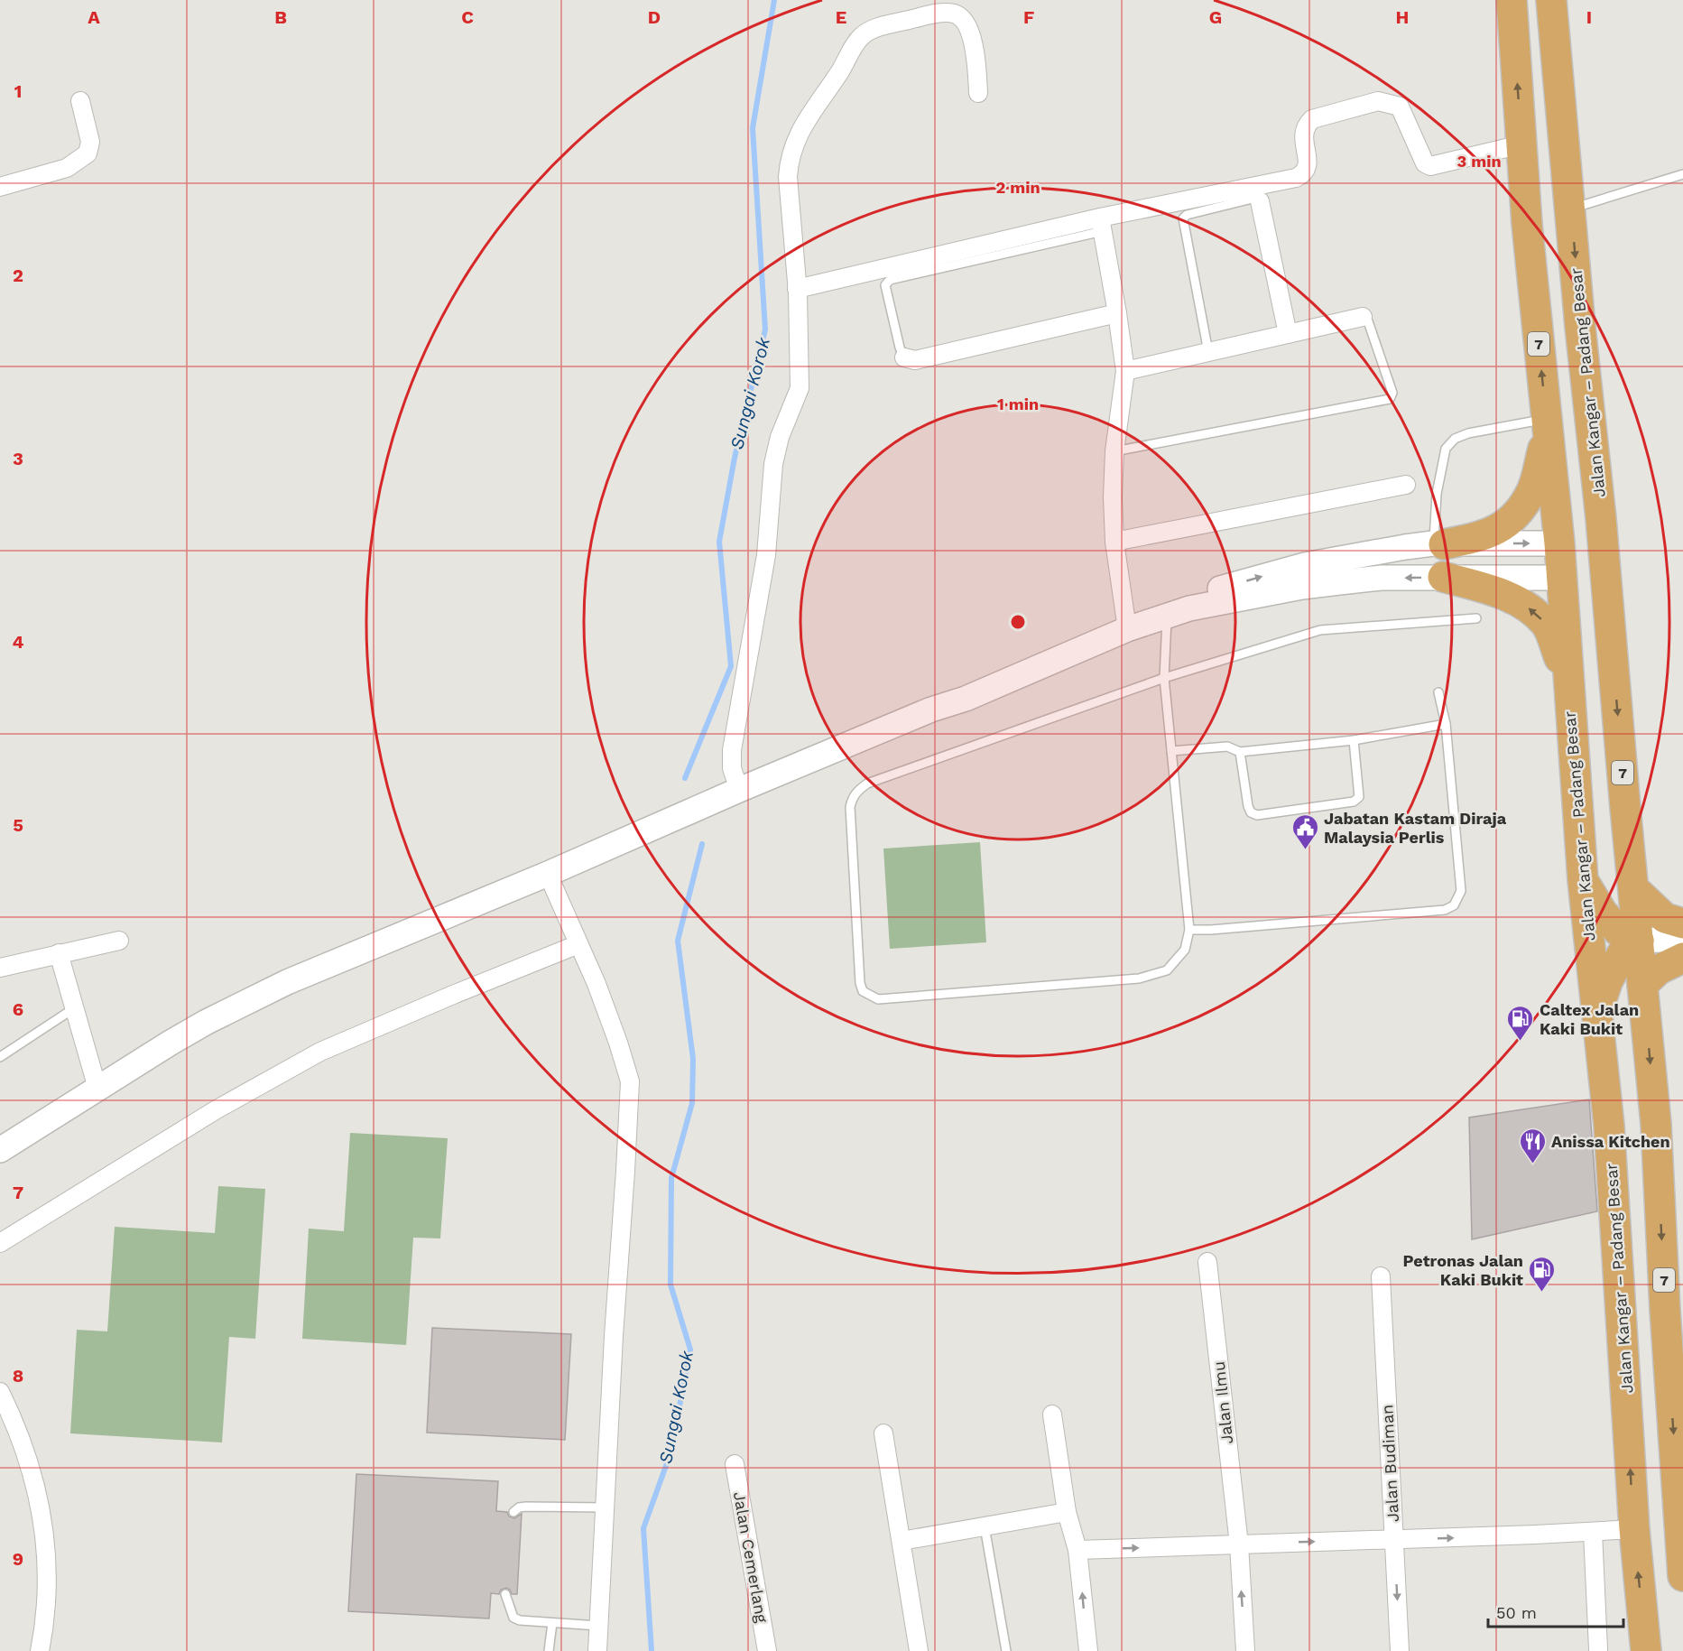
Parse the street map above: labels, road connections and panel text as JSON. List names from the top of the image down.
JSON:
{
  "streets": {
    "highway": ["7", "Jalan Kangar – Padang Besar"],
    "street": ["Jalan Ilmu", "Jalan Budiman", "Jalan Cemerlang"]
  },
  "water": ["Sungai Korok"],
  "places": {
    "public building": ["Jabatan Kastam Diraja Malaysia Perlis"],
    "fuel station": ["Caltex Jalan Kaki Bukit", "Petronas Jalan Kaki Bukit"],
    "restaurant": ["Anissa Kitchen"]
  },
  "scale_bar": "50 m",
  "grid": {
    "columns": [
      "A",
      "B",
      "C",
      "D",
      "E",
      "F",
      "G",
      "H",
      "I"
    ],
    "rows": [
      "1",
      "2",
      "3",
      "4",
      "5",
      "6",
      "7",
      "8",
      "9"
    ]
  },
  "rings": ["3 min", "2 min", "1 min"]
}
